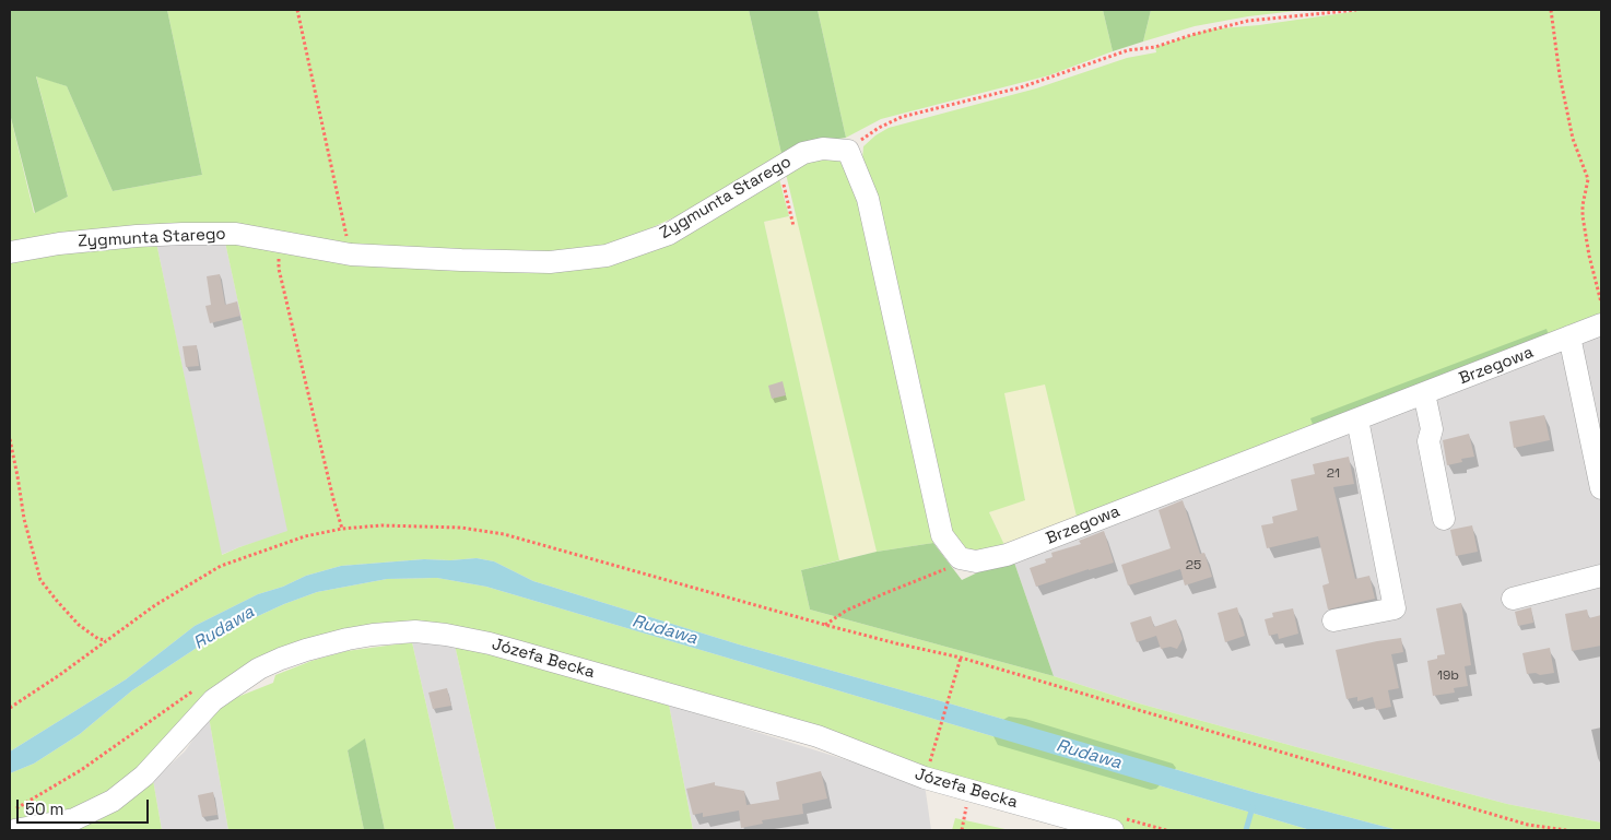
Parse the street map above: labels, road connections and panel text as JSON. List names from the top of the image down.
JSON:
{
  "streets": {
    "street": ["Zygmunta Starego", "Brzegowa", "Józefa Becka"]
  },
  "water": ["Rudawa"],
  "house_numbers": ["21", "25", "19b"],
  "scale_bar": "50 m"
}
